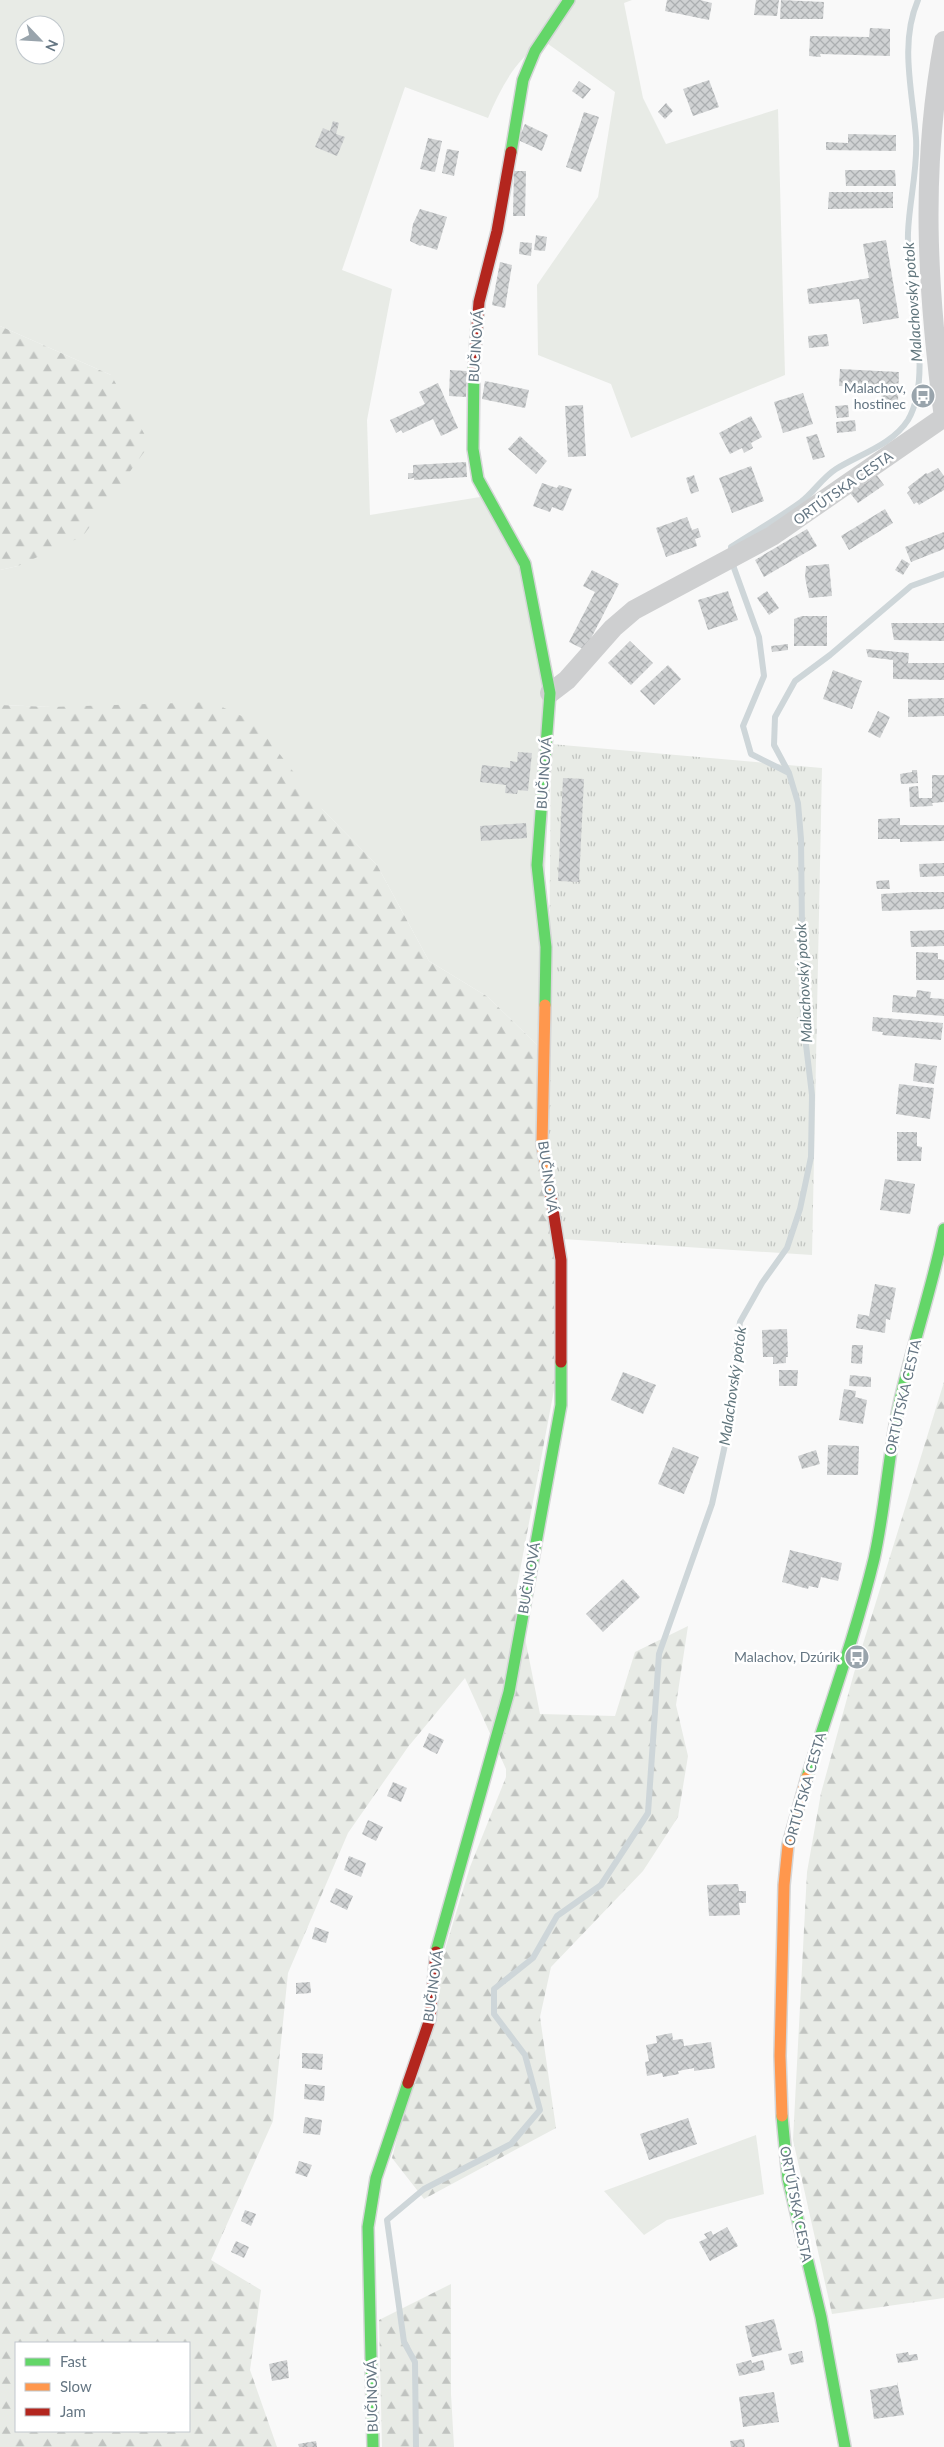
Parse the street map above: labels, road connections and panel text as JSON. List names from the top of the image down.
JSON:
{
  "streets": {
    "street": ["BUČINOVÁ", "ORTÚTSKA CESTA"]
  },
  "crossings": [
    ["BUČINOVÁ", "ORTÚTSKA CESTA"]
  ],
  "water": ["Malachovský potok"],
  "places": {
    "bus stop": ["Malachov, hostinec", "Malachov, Dzúrik"]
  },
  "legend": ["Fast", "Slow", "Jam"],
  "north": "bottom right"
}
